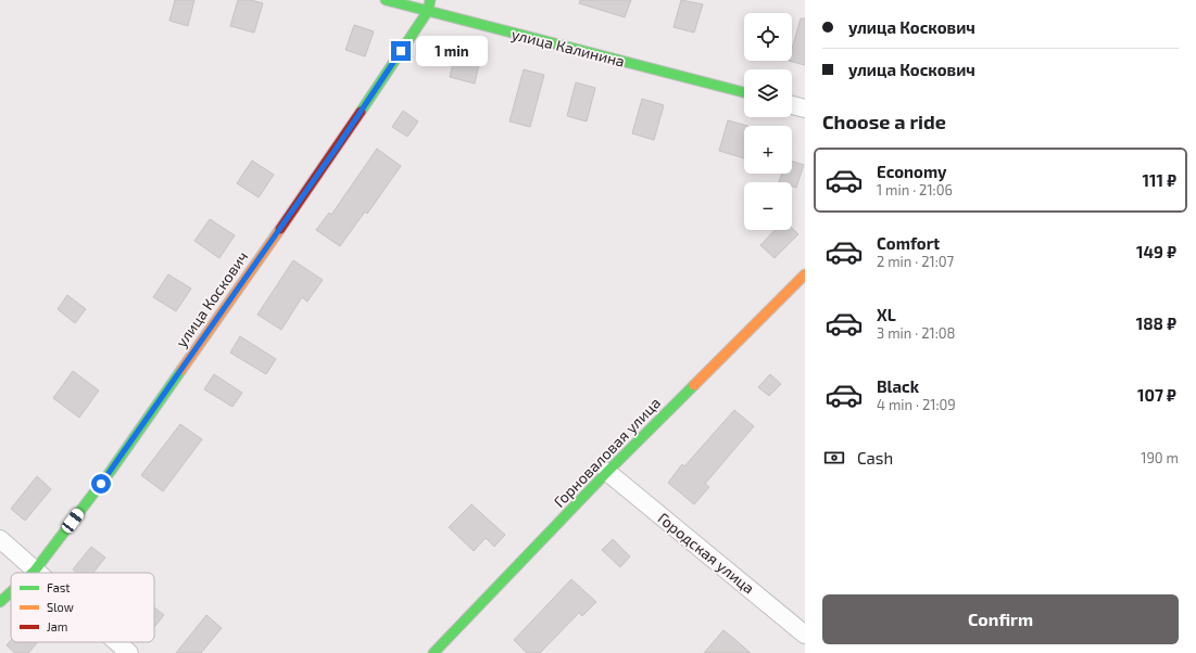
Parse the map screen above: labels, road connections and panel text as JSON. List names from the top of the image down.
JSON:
{
  "streets": {
    "street": [
      "улица Калинина",
      "улица Коскович",
      "Горноваловая улица",
      "Городская улица"
    ]
  },
  "crossings": [
    ["улица Калинина", "улица Коскович"],
    ["Горноваловая улица", "Городская улица"]
  ],
  "legend": ["Fast", "Slow", "Jam"],
  "page": {
    "banner": ["улица Коскович", "улица Коскович"],
    "map_buttons": ["+", "−"],
    "bubble": "1 min",
    "heading": "Choose a ride",
    "list": [
      {
        "name": "Economy",
        "note": "1 min · 21:06",
        "value": "111 ₽"
      },
      {
        "name": "Comfort",
        "note": "2 min · 21:07",
        "value": "149 ₽"
      },
      {
        "name": "XL",
        "note": "3 min · 21:08",
        "value": "188 ₽"
      },
      {
        "name": "Black",
        "note": "4 min · 21:09",
        "value": "107 ₽"
      }
    ],
    "pay": ["Cash", "190 m"],
    "buttons": "Confirm"
  }
}
